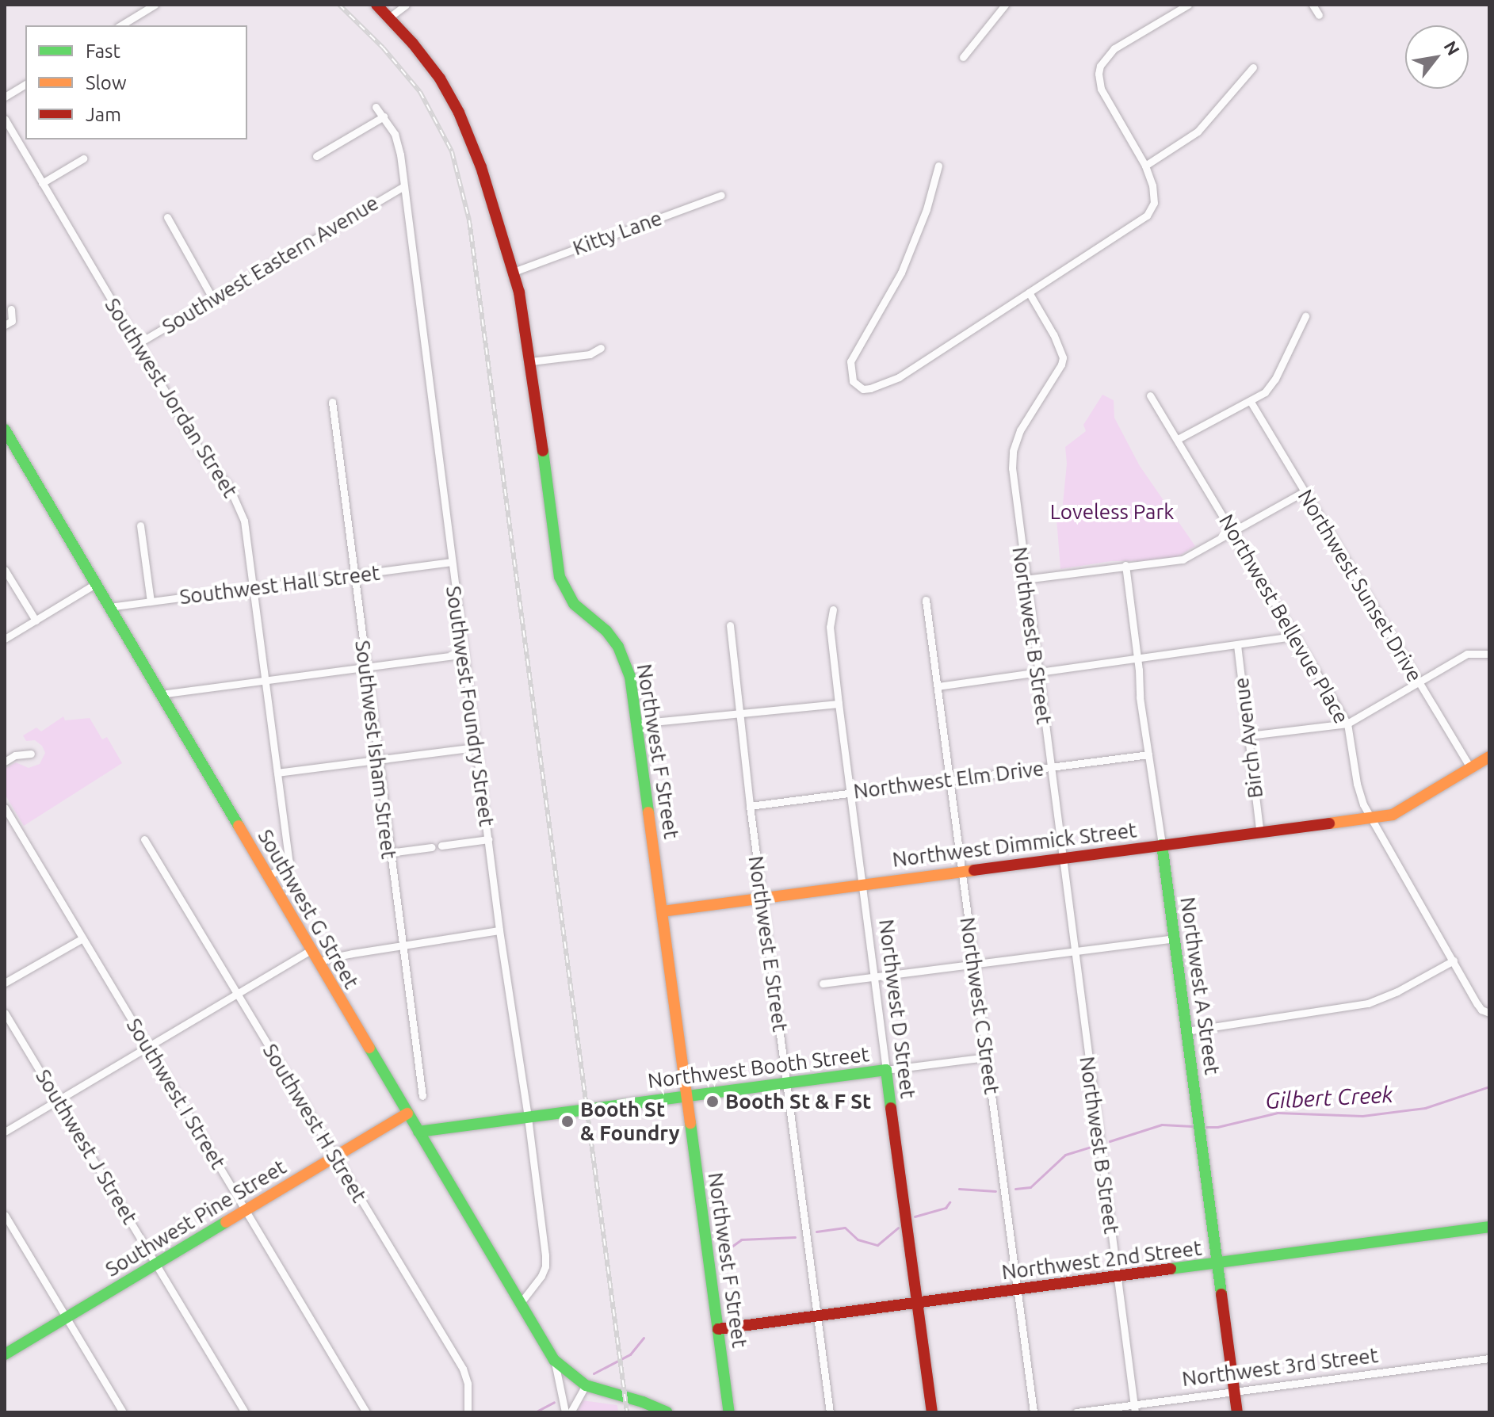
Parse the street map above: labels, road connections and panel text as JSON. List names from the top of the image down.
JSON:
{
  "streets": {
    "street": [
      "Kitty Lane",
      "Southwest Eastern Avenue",
      "Southwest Jordan Street",
      "Southwest Hall Street",
      "Northwest Sunset Drive",
      "Northwest Bellevue Place",
      "Northwest B Street",
      "Southwest Foundry Street",
      "Birch Avenue",
      "Southwest Isham Street",
      "Northwest F Street",
      "Northwest Elm Drive",
      "Northwest Dimmick Street",
      "Southwest G Street",
      "Northwest E Street",
      "Northwest A Street",
      "Northwest C Street",
      "Northwest D Street",
      "Northwest Booth Street",
      "Southwest I Street",
      "Southwest H Street",
      "Southwest J Street",
      "Southwest Pine Street",
      "Northwest 2nd Street",
      "Northwest 3rd Street"
    ]
  },
  "crossings": [
    ["Kitty Lane", "Northwest F Street"],
    ["Southwest Eastern Avenue", "Southwest Jordan Street"],
    ["Southwest Eastern Avenue", "Southwest Foundry Street"],
    ["Southwest Jordan Street", "Southwest Hall Street"],
    ["Southwest Jordan Street", "Southwest G Street"],
    ["Southwest Hall Street", "Southwest Foundry Street"],
    ["Southwest Hall Street", "Southwest Isham Street"],
    ["Southwest Hall Street", "Southwest G Street"],
    ["Northwest Sunset Drive", "Northwest Dimmick Street"],
    ["Northwest Bellevue Place", "Northwest Dimmick Street"],
    ["Northwest B Street", "Northwest Elm Drive"],
    ["Northwest B Street", "Northwest Dimmick Street"],
    ["Northwest B Street", "Northwest 2nd Street"],
    ["Northwest B Street", "Northwest 3rd Street"],
    ["Southwest Foundry Street", "Southwest G Street"],
    ["Southwest Foundry Street", "Northwest Booth Street"],
    ["Birch Avenue", "Northwest Dimmick Street"],
    ["Northwest F Street", "Northwest Dimmick Street"],
    ["Northwest F Street", "Northwest Booth Street"],
    ["Northwest F Street", "Northwest 2nd Street"],
    ["Northwest Elm Drive", "Northwest E Street"],
    ["Northwest Elm Drive", "Northwest A Street"],
    ["Northwest Elm Drive", "Northwest C Street"],
    ["Northwest Elm Drive", "Northwest D Street"],
    ["Northwest Dimmick Street", "Northwest E Street"],
    ["Northwest Dimmick Street", "Northwest A Street"],
    ["Northwest Dimmick Street", "Northwest C Street"],
    ["Northwest Dimmick Street", "Northwest D Street"],
    ["Southwest G Street", "Northwest Booth Street"],
    ["Southwest G Street", "Southwest Pine Street"],
    ["Northwest E Street", "Northwest Booth Street"],
    ["Northwest E Street", "Northwest 2nd Street"],
    ["Northwest A Street", "Northwest 2nd Street"],
    ["Northwest A Street", "Northwest 3rd Street"],
    ["Northwest C Street", "Northwest Booth Street"],
    ["Northwest C Street", "Northwest 2nd Street"],
    ["Northwest D Street", "Northwest Booth Street"],
    ["Northwest D Street", "Northwest 2nd Street"],
    ["Southwest I Street", "Southwest Pine Street"],
    ["Southwest H Street", "Southwest Pine Street"],
    ["Southwest J Street", "Southwest Pine Street"]
  ],
  "water": ["Gilbert Creek"],
  "parks": ["Loveless Park"],
  "places": ["Booth St & F St", "Booth St & Foundry"],
  "legend": ["Fast", "Slow", "Jam"],
  "north": "top right"
}
